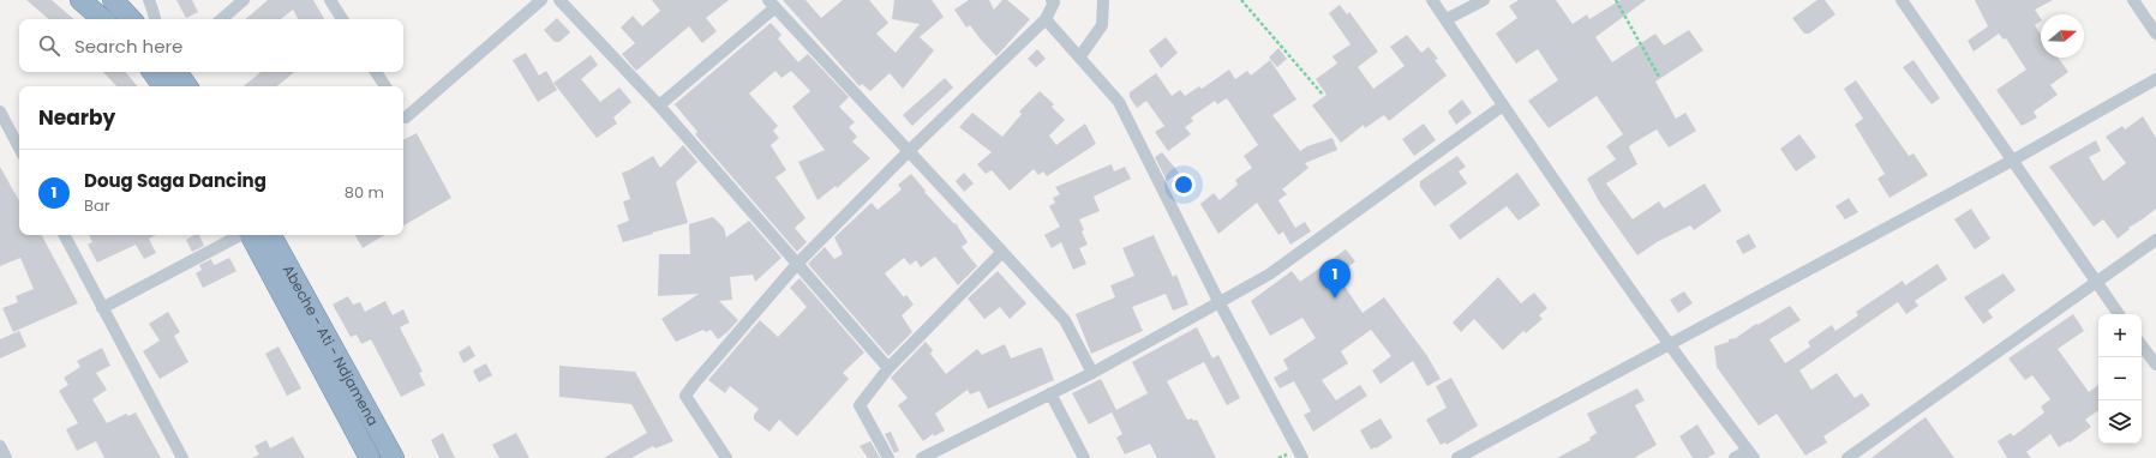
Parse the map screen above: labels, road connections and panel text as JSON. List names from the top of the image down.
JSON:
{
  "streets": {
    "highway": ["Abeche - Ati - Ndjamena"]
  },
  "north": "right",
  "page": {
    "search": "Search here",
    "heading": "Nearby",
    "list": [
      {
        "mark": "1",
        "name": "Doug Saga Dancing",
        "note": "Bar",
        "value": "80 m"
      }
    ],
    "pins": "1",
    "map_buttons": ["+", "−"]
  }
}
